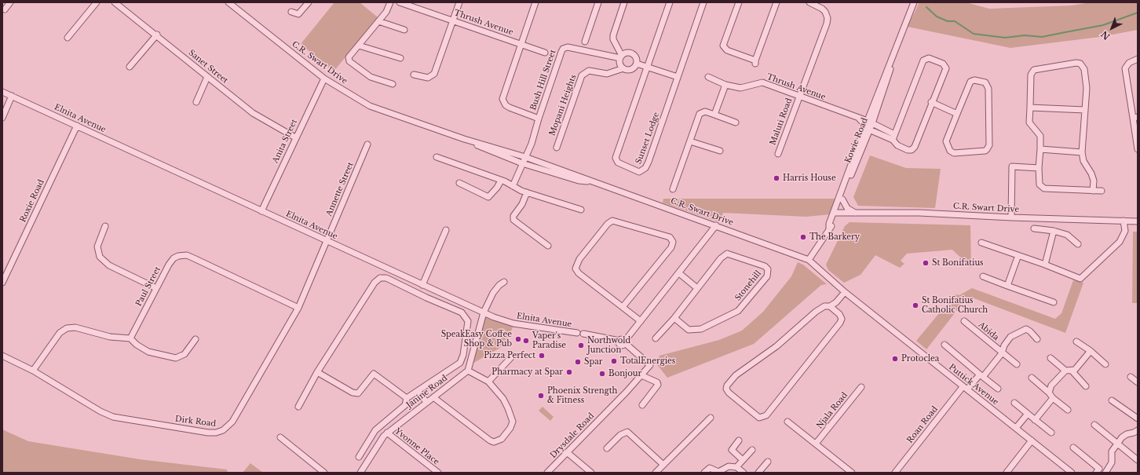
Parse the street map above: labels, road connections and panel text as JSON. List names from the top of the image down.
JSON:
{
  "streets": {
    "street": [
      "Thrush Avenue",
      "C.R. Swart Drive",
      "Sanet Street",
      "Bush Hill Street",
      "Mopani Heights",
      "Elnita Avenue",
      "Maluti Road",
      "Sunset Lodge",
      "Kowie Road",
      "Anita Street",
      "Annette Street",
      "Roxie Road",
      "Stonehill",
      "Paul Street",
      "Abida",
      "Puttick Avenue",
      "Janine Road",
      "Njala Road",
      "Dirk Road",
      "Roan Road",
      "Drysdale Road",
      "Yvonne Place"
    ]
  },
  "crossings": [
    ["Thrush Avenue", "Maluti Road"],
    ["Thrush Avenue", "Kowie Road"],
    ["C.R. Swart Drive", "Kowie Road"],
    ["C.R. Swart Drive", "Anita Street"],
    ["C.R. Swart Drive", "Puttick Avenue"],
    ["Sanet Street", "Anita Street"],
    ["Bush Hill Street", "Mopani Heights"],
    ["Elnita Avenue", "Anita Street"],
    ["Elnita Avenue", "Annette Street"],
    ["Elnita Avenue", "Roxie Road"],
    ["Elnita Avenue", "Dirk Road"],
    ["Elnita Avenue", "Drysdale Road"],
    ["Kowie Road", "Puttick Avenue"],
    ["Annette Street", "Dirk Road"],
    ["Paul Street", "Dirk Road"],
    ["Abida", "Puttick Avenue"],
    ["Abida", "Roan Road"],
    ["Puttick Avenue", "Roan Road"],
    ["Janine Road", "Yvonne Place"]
  ],
  "places": [
    "Harris House",
    "The Barkery",
    "St Bonifatius",
    "St Bonifatius Catholic Church",
    "SpeakEasy Coffee Shop & Pub",
    "Vaper's Paradise",
    "Northwold Junction",
    "Pizza Perfect",
    "Protoclea",
    "TotalEnergies",
    "Spar",
    "Pharmacy at Spar",
    "Bonjour",
    "Phoenix Strength & Fitness"
  ],
  "north": "bottom left"
}
